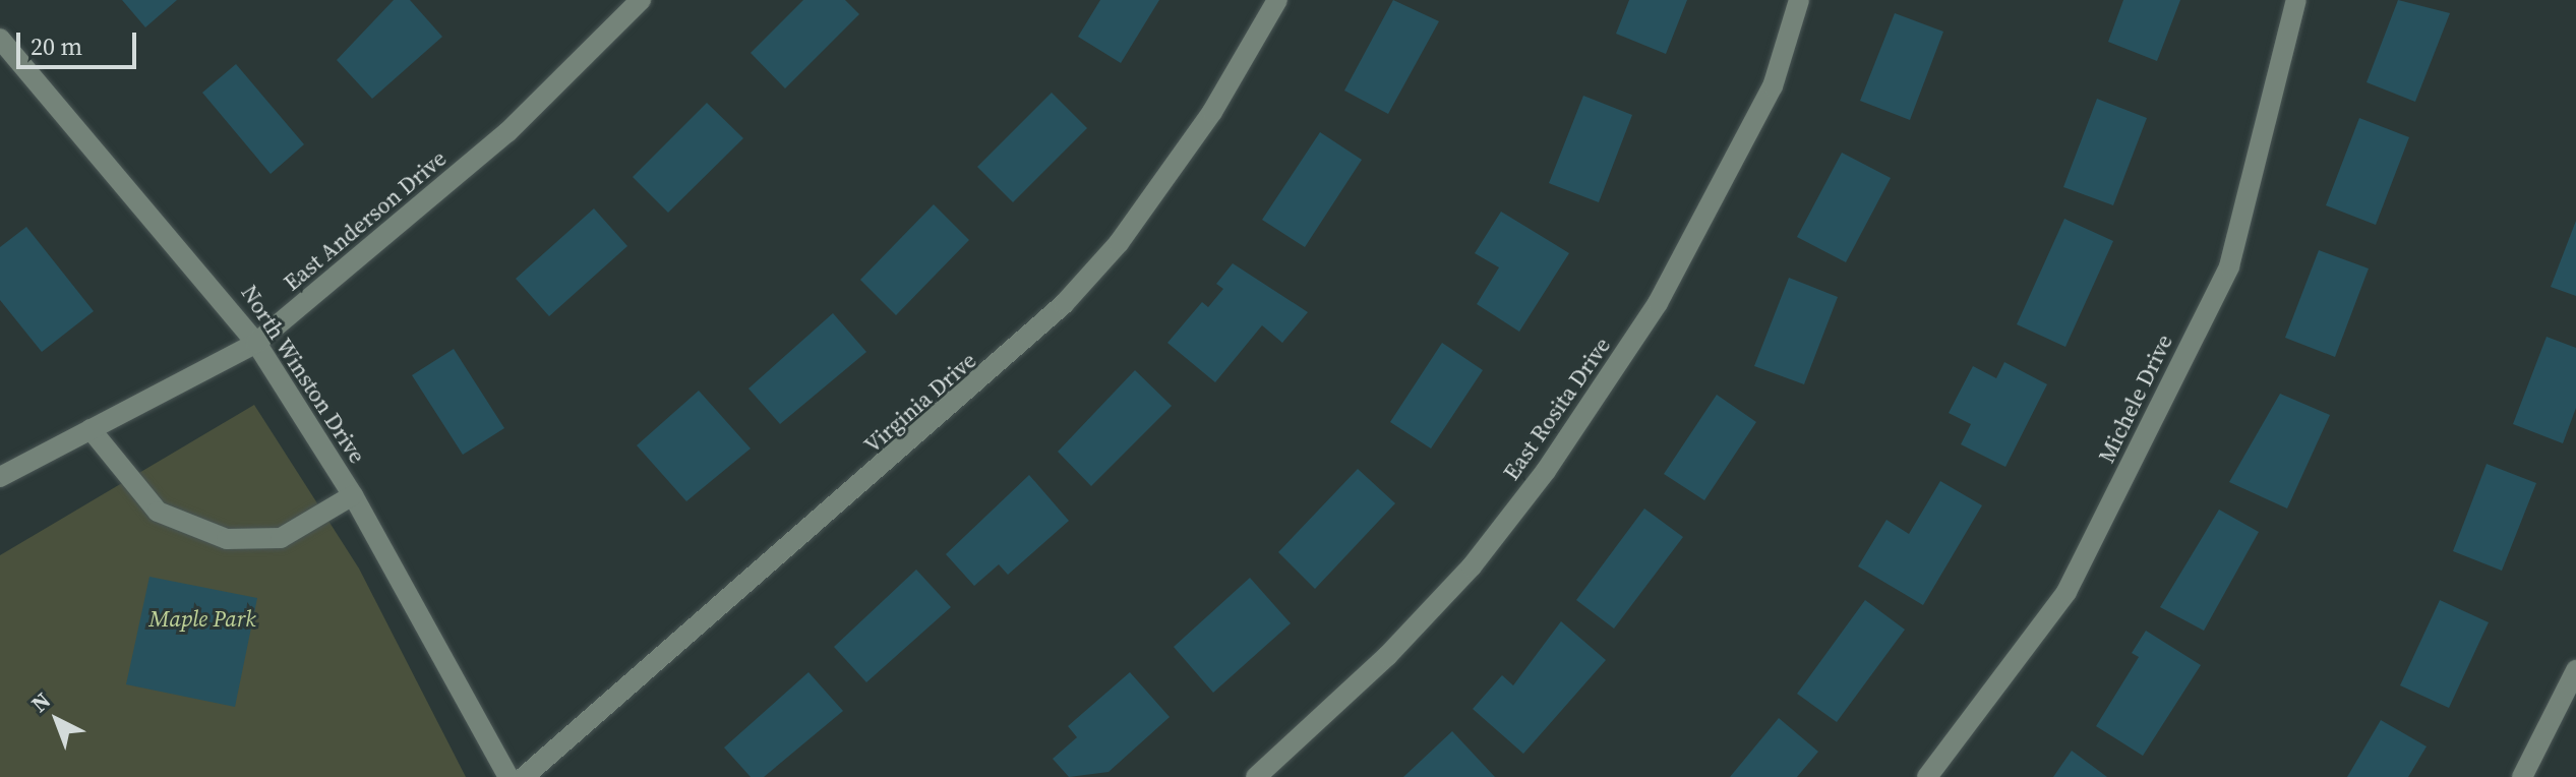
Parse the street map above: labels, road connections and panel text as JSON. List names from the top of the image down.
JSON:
{
  "streets": {
    "street": [
      "East Anderson Drive",
      "North Winston Drive",
      "Michele Drive",
      "Virginia Drive",
      "East Rosita Drive"
    ]
  },
  "crossings": [
    ["East Anderson Drive", "North Winston Drive"]
  ],
  "parks": ["Maple Park"],
  "scale_bar": "20 m",
  "north": "top left"
}
